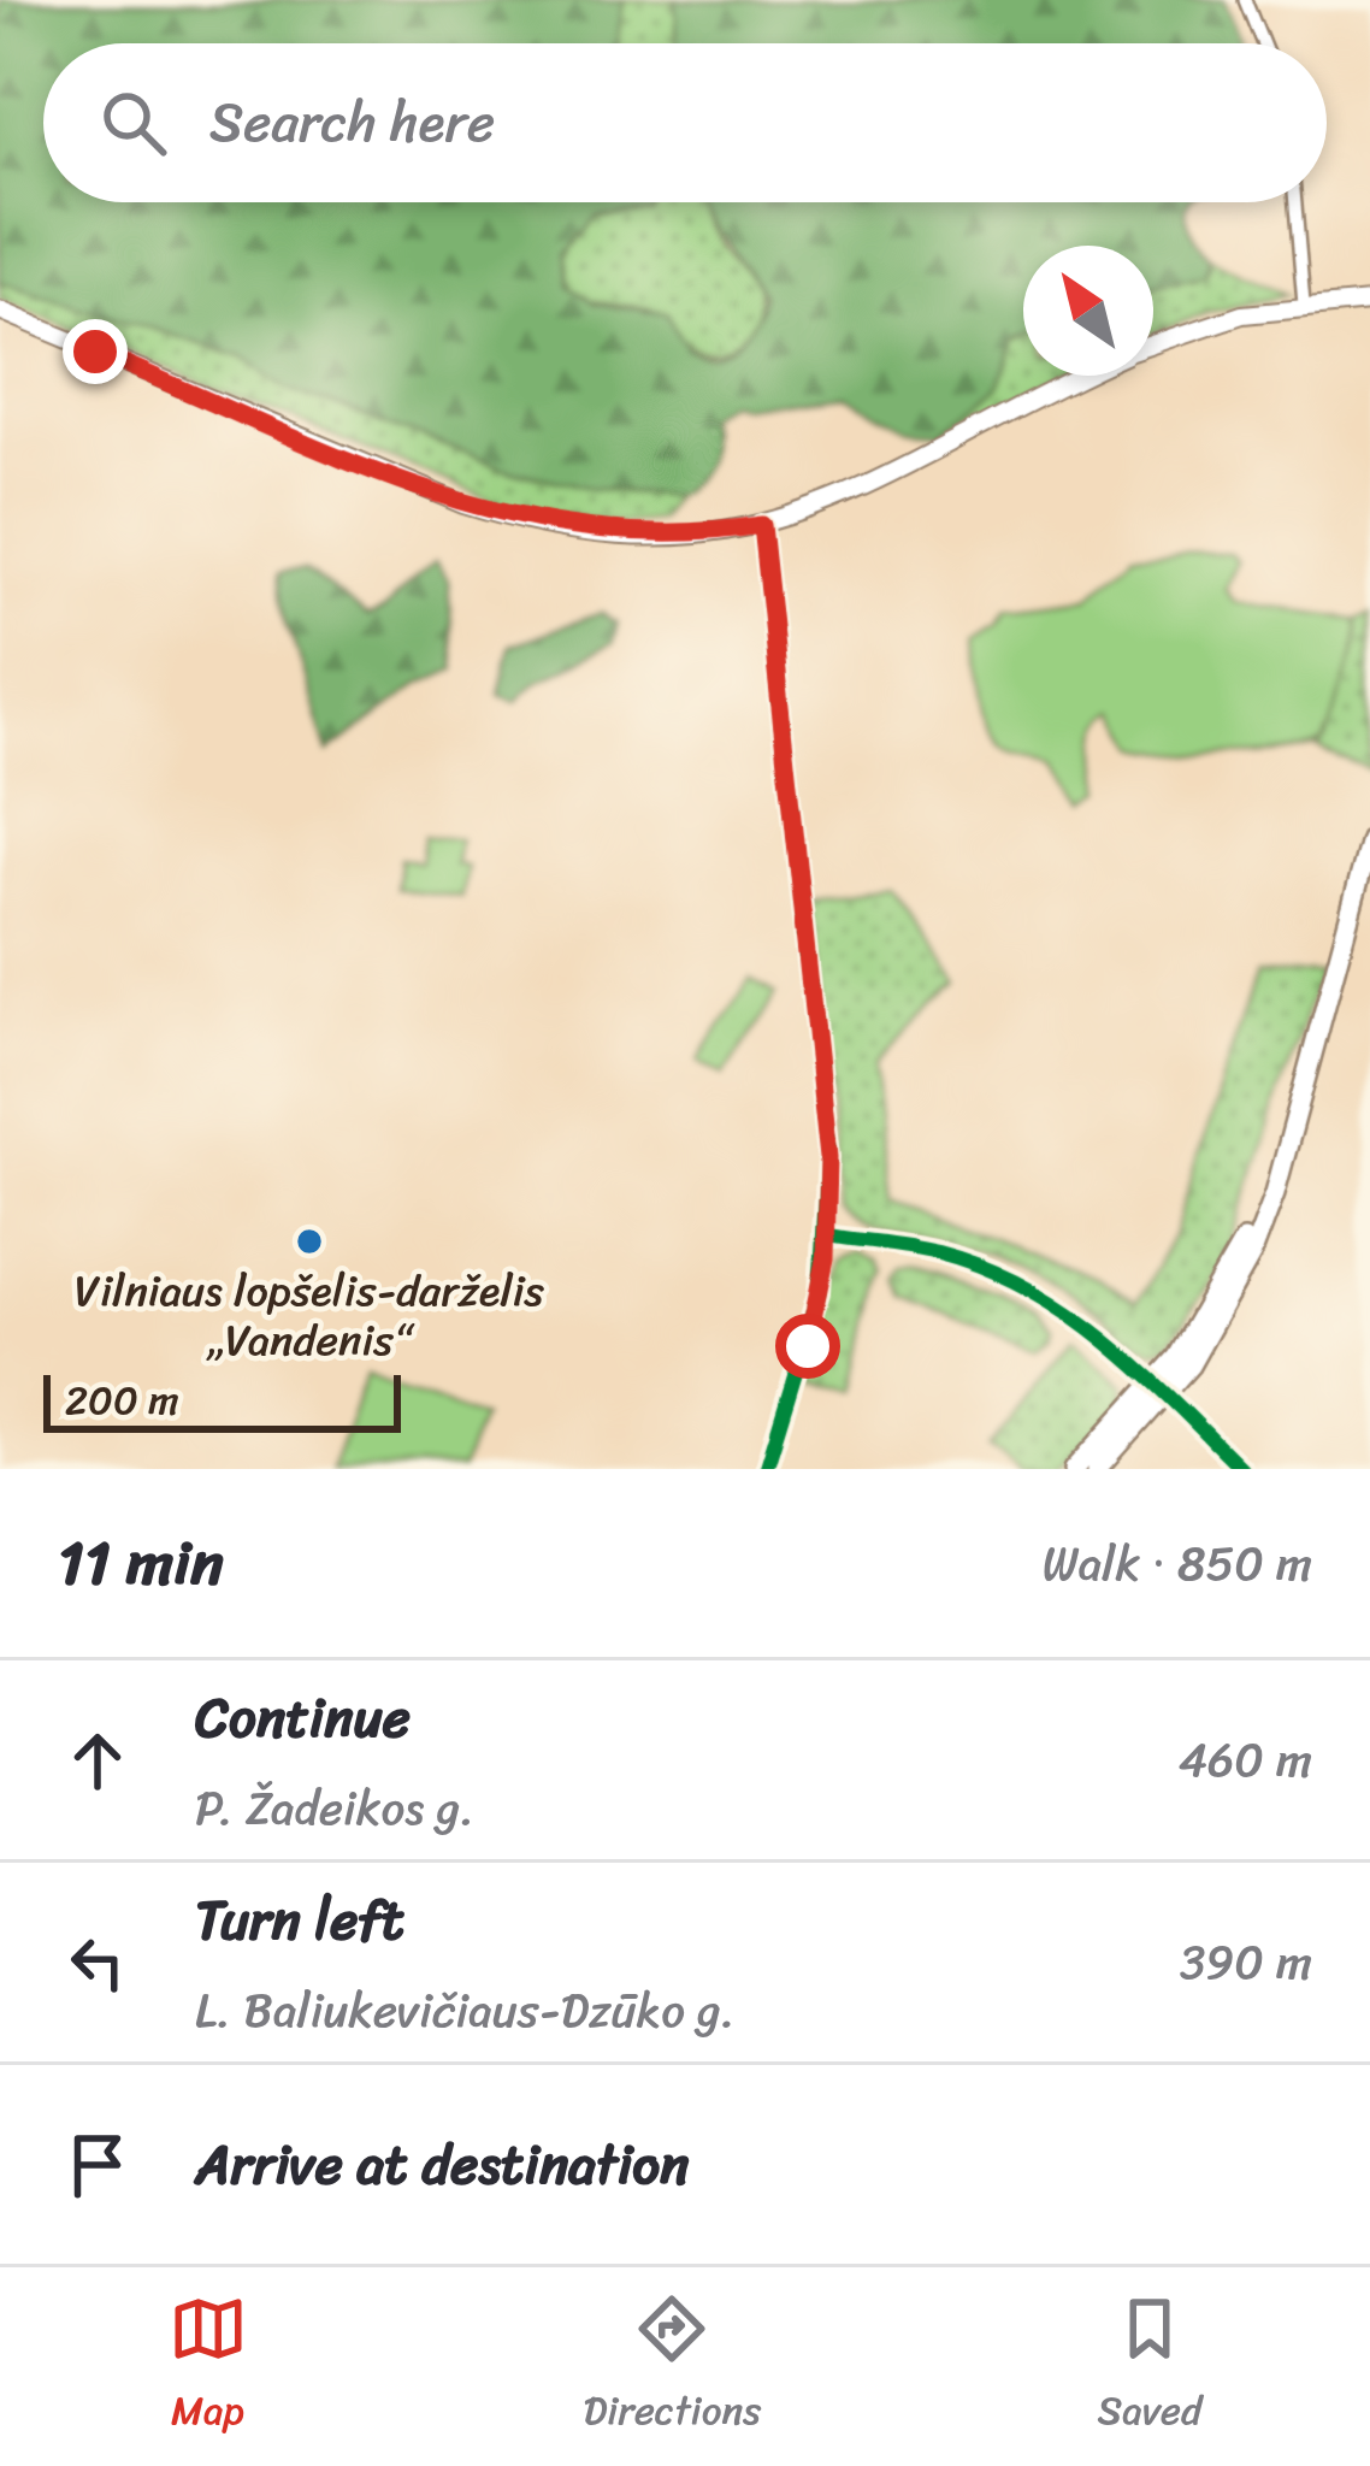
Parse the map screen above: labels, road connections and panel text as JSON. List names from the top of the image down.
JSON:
{
  "places": ["Vilniaus lopšelis-darželis „Vandenis“"],
  "scale_bar": "200 m",
  "north": "top left",
  "page": {
    "search": "Search here",
    "scale": "200 m",
    "heading": ["11 min", "Walk · 850 m"],
    "list": [
      ["Continue", "P. Žadeikos g.", "460 m"],
      ["Turn left", "L. Baliukevičiaus-Dzūko g.", "390 m"],
      "Arrive at destination"
    ],
    "nav": ["Map", "Directions", "Saved"]
  }
}
